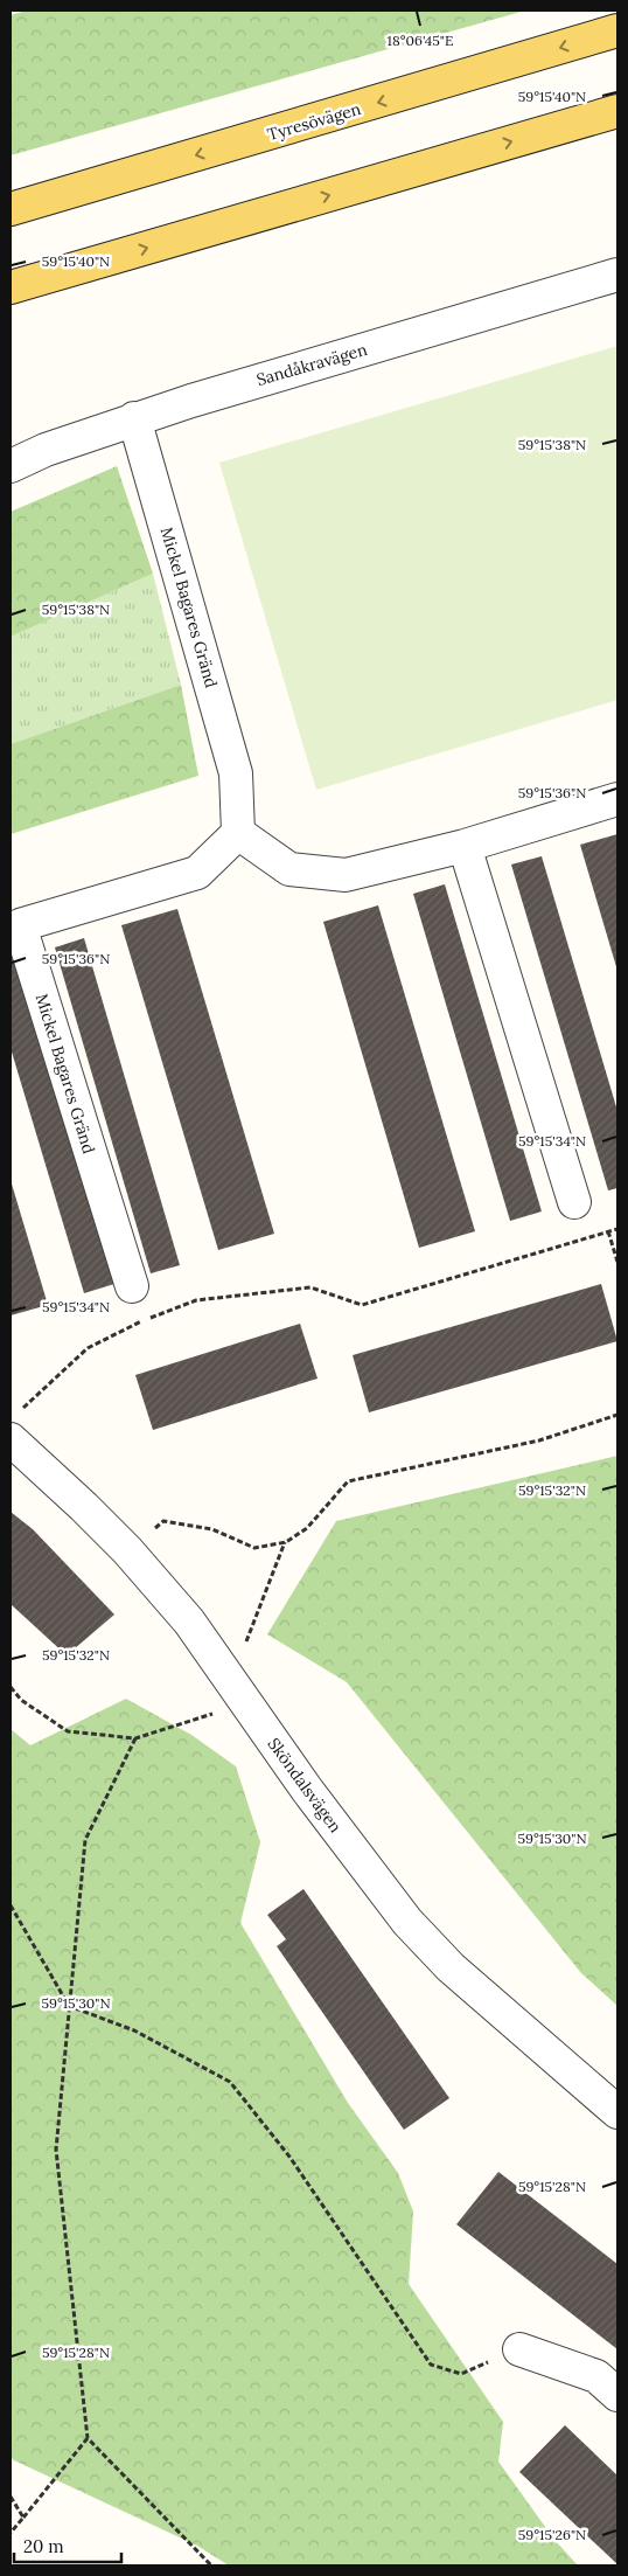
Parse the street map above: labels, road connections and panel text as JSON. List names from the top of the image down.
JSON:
{
  "streets": {
    "main road": ["Tyresövägen"],
    "street": ["Sandåkravägen", "Mickel Bagares Gränd", "Sköndalsvägen"]
  },
  "crossings": [
    ["Sandåkravägen", "Mickel Bagares Gränd"]
  ],
  "scale_bar": "20 m",
  "coordinates": [
    "18°06'45\"E",
    "59°15'40\"N",
    "59°15'38\"N",
    "59°15'36\"N",
    "59°15'34\"N",
    "59°15'32\"N",
    "59°15'30\"N",
    "59°15'28\"N",
    "59°15'26\"N"
  ]
}
